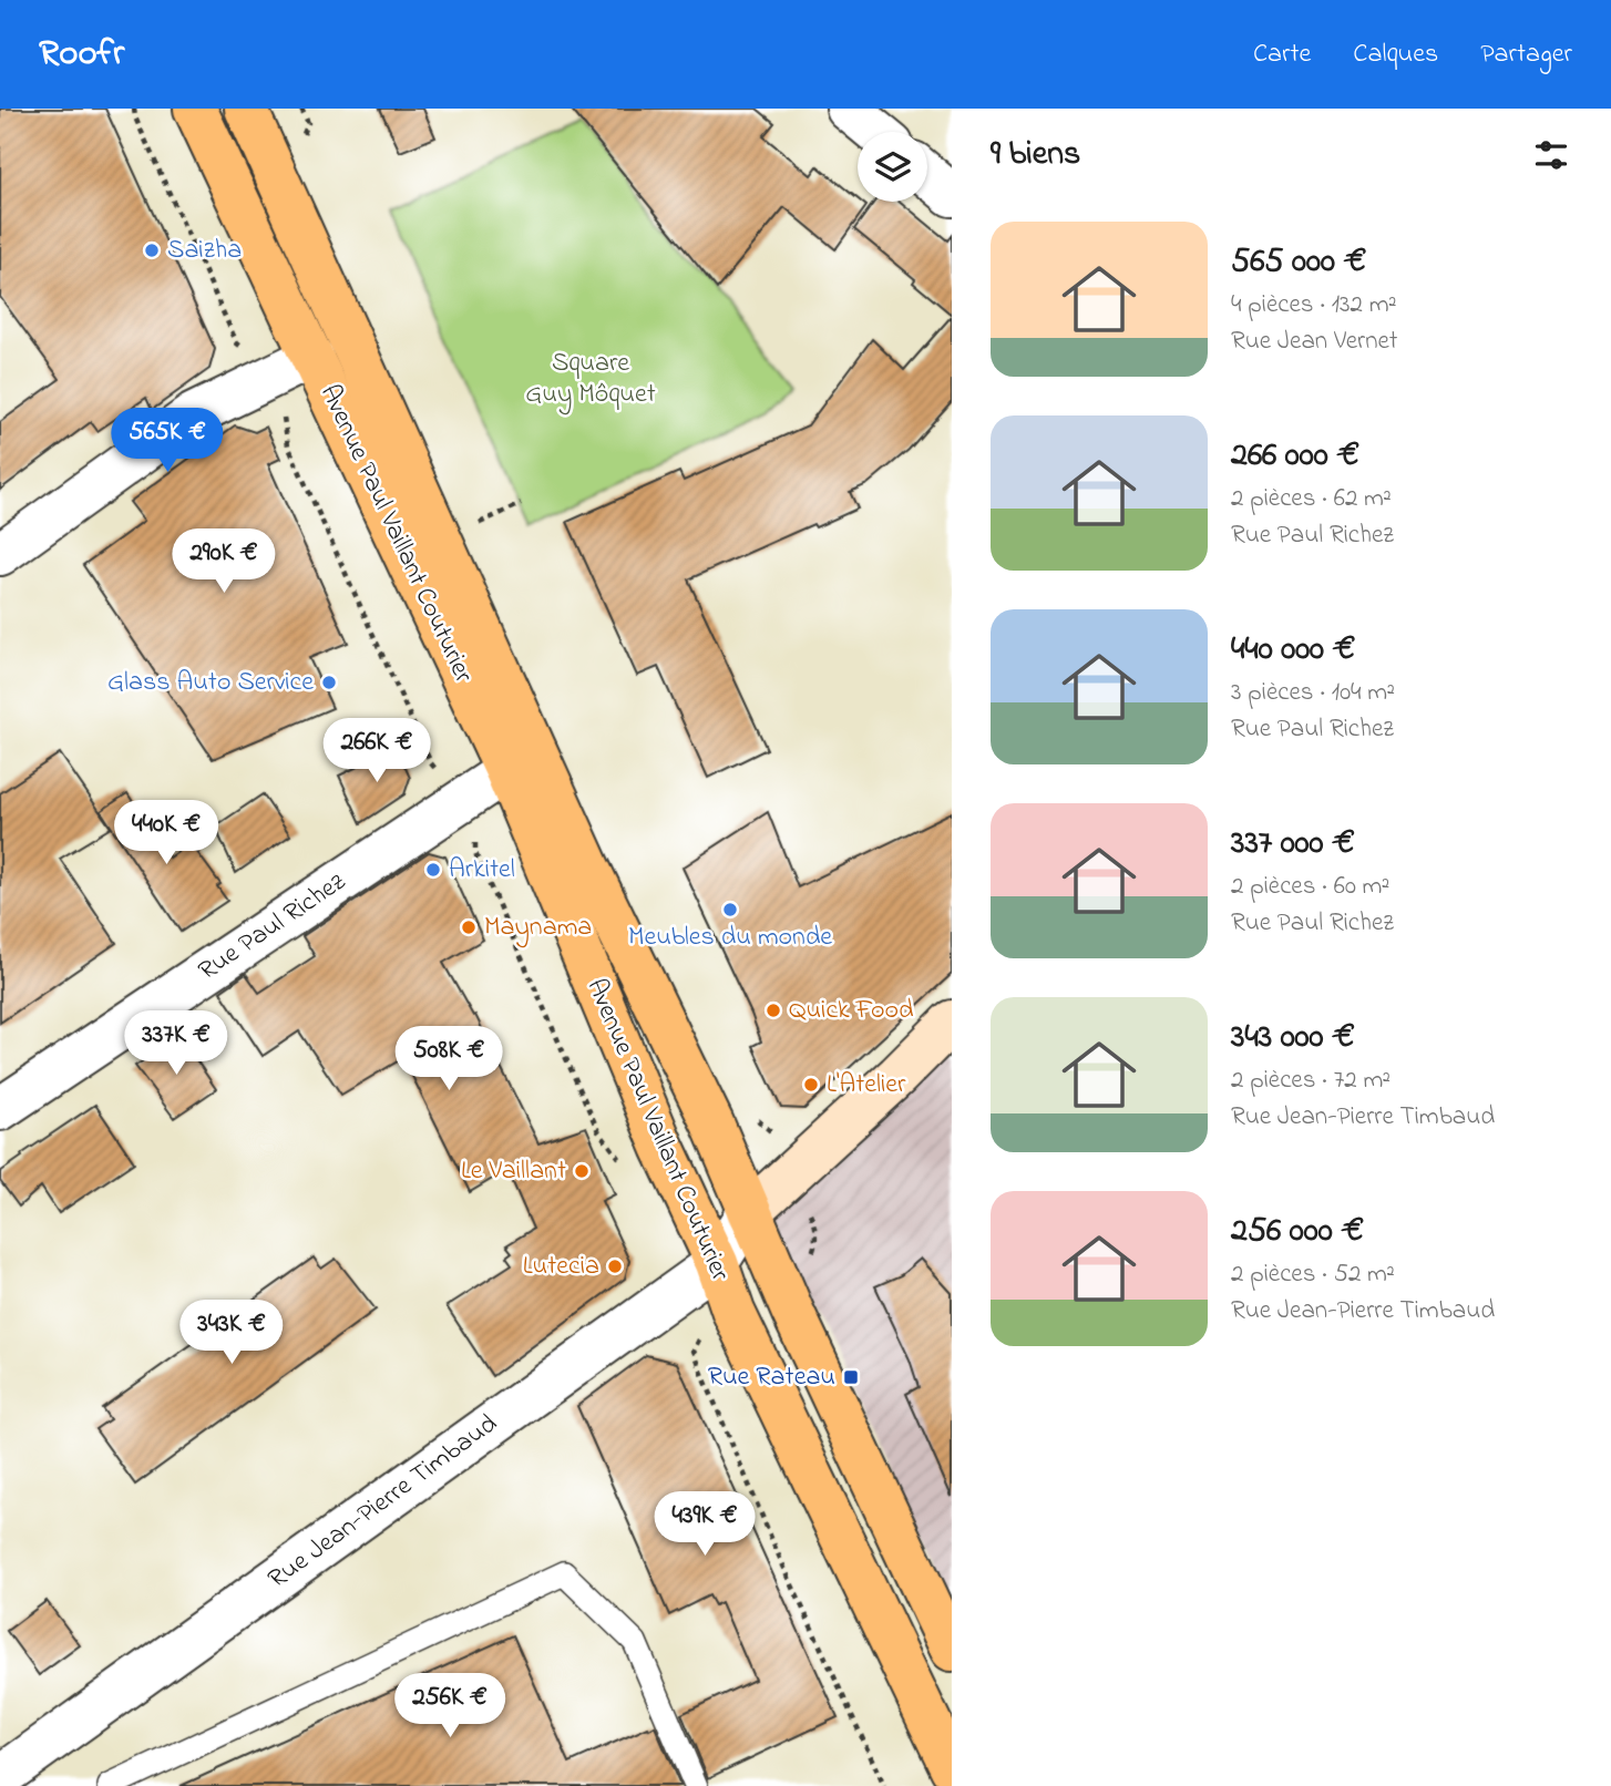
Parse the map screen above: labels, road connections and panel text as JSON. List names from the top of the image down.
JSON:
{
  "streets": {
    "main road": ["Avenue Paul Vaillant Couturier"],
    "street": ["Rue Paul Richez", "Rue Jean-Pierre Timbaud"]
  },
  "crossings": [
    ["Avenue Paul Vaillant Couturier", "Rue Paul Richez"],
    ["Avenue Paul Vaillant Couturier", "Rue Jean-Pierre Timbaud"]
  ],
  "parks": ["Square Guy Môquet"],
  "places": {
    "other": [
      "Saizha",
      "Glass Auto Service",
      "Arkitel",
      "Meubles du monde",
      "Maynama",
      "Quick Food",
      "L'Atelier",
      "Le Vaillant",
      "Lutecia"
    ],
    "transit": ["Rue Rateau"]
  },
  "page": {
    "header": "Roofr",
    "nav": ["Carte", "Calques", "Partager"],
    "heading": "9 biens",
    "list": [
      {
        "name": "565 000 €",
        "note": "4 pièces · 132 m² · Rue Jean Vernet"
      },
      {
        "name": "266 000 €",
        "note": "2 pièces · 62 m² · Rue Paul Richez"
      },
      {
        "name": "440 000 €",
        "note": "3 pièces · 104 m² · Rue Paul Richez"
      },
      {
        "name": "337 000 €",
        "note": "2 pièces · 60 m² · Rue Paul Richez"
      },
      {
        "name": "343 000 €",
        "note": "2 pièces · 72 m² · Rue Jean-Pierre Timbaud"
      },
      {
        "name": "256 000 €",
        "note": "2 pièces · 52 m² · Rue Jean-Pierre Timbaud"
      }
    ],
    "price": [
      "565K €",
      "290K €",
      "266K €",
      "440K €",
      "337K €",
      "508K €",
      "343K €",
      "439K €",
      "256K €"
    ]
  }
}
